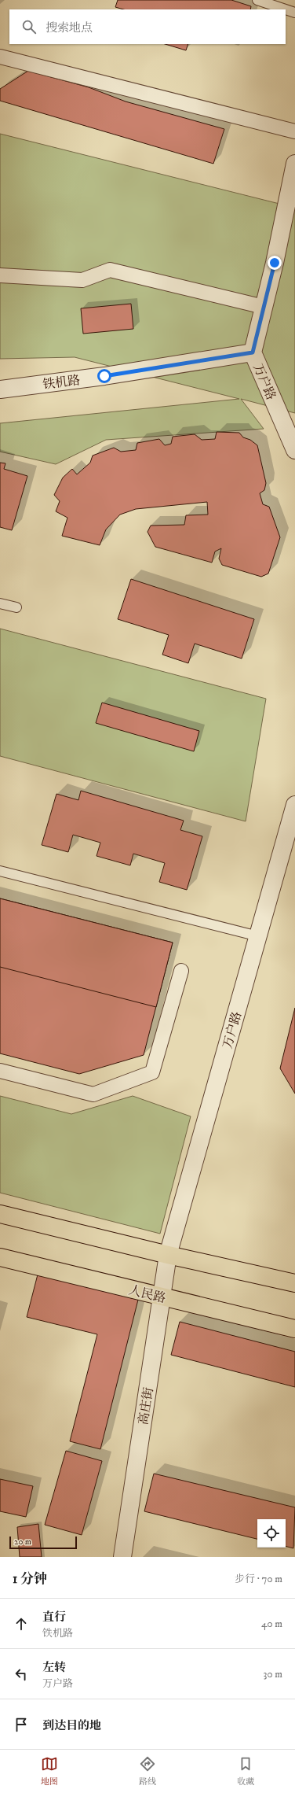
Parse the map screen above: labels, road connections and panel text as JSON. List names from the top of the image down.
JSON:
{
  "streets": {
    "main road": ["人民路"],
    "street": ["铁机路", "万户路", "高庄街"]
  },
  "crossings": [
    ["铁机路", "万户路"],
    ["万户路", "高庄街"],
    ["人民路", "高庄街"]
  ],
  "scale_bar": "20 m",
  "page": {
    "search": "搜索地点",
    "scale": "20 m",
    "heading": ["1 分钟", "步行 · 70 m"],
    "list": [
      ["直行", "铁机路", "40 m"],
      ["左转", "万户路", "30 m"],
      "到达目的地"
    ],
    "nav": ["地图", "路线", "收藏"]
  }
}
